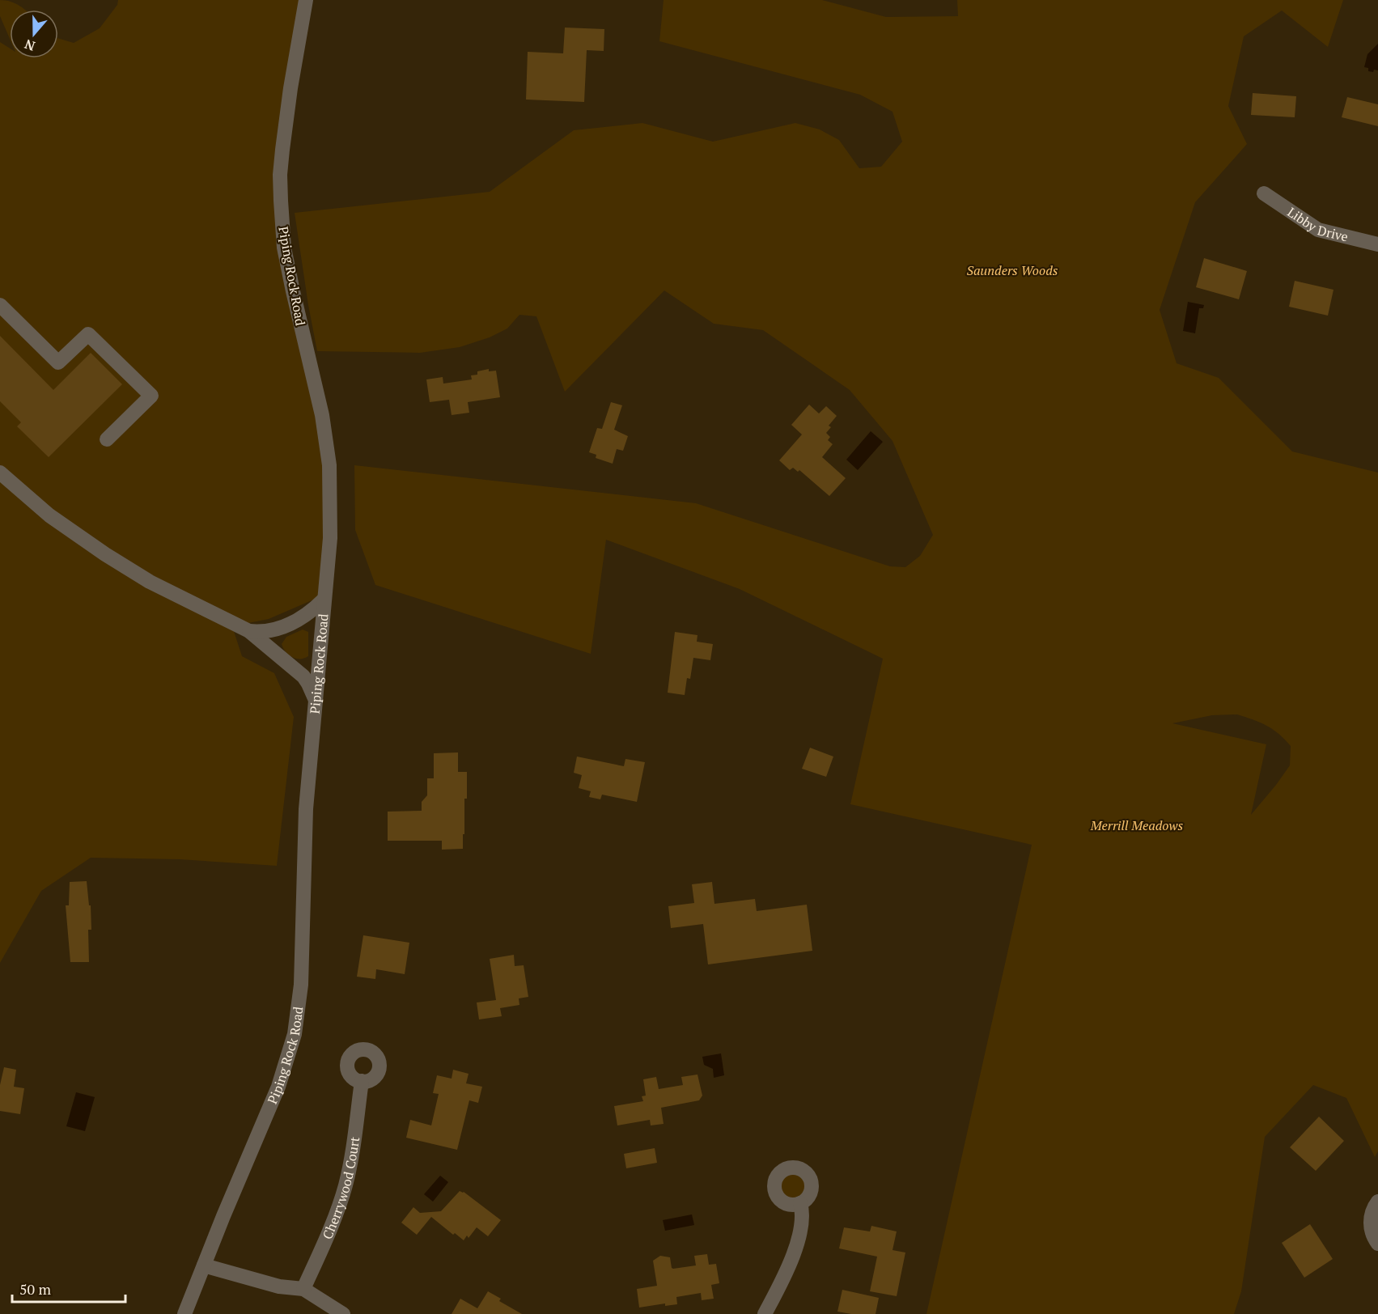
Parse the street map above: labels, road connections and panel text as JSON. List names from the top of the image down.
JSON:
{
  "streets": {
    "street": ["Libby Drive", "Piping Rock Road", "Cherrywood Court"]
  },
  "parks": ["Saunders Woods", "Merrill Meadows"],
  "scale_bar": "50 m",
  "north": "bottom"
}
